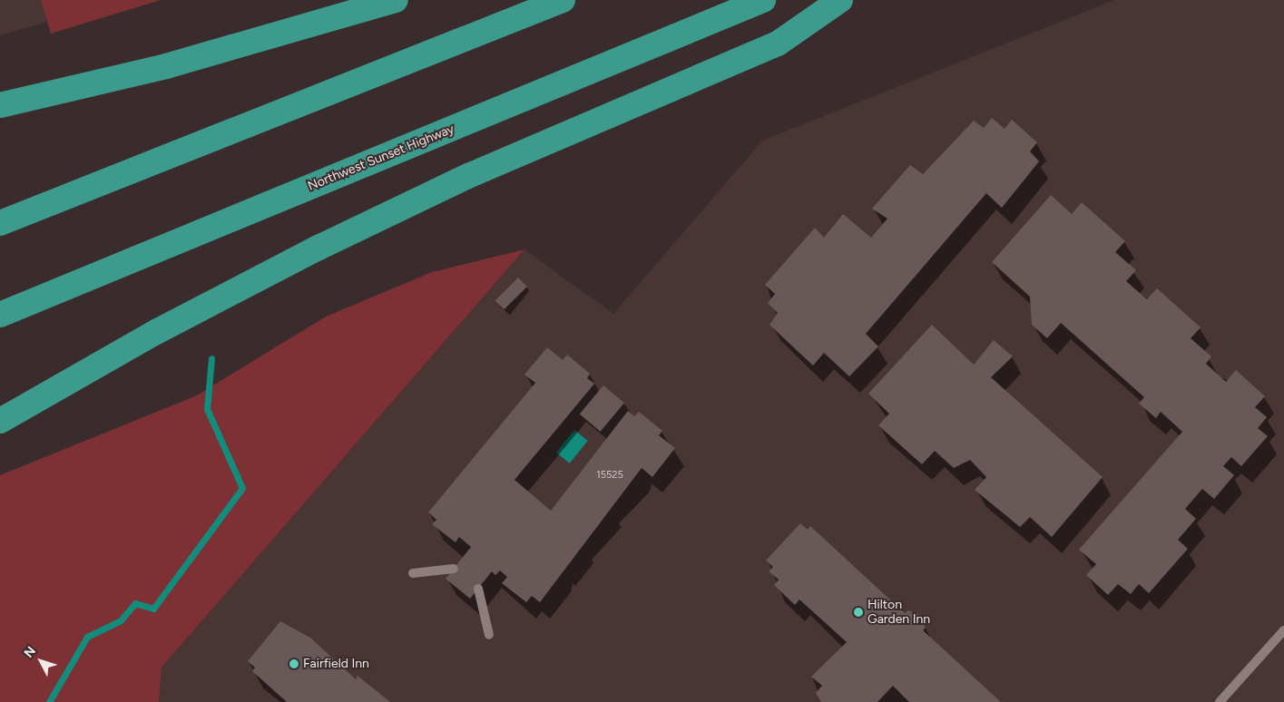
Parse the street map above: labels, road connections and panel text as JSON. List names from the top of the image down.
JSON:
{
  "streets": {
    "highway": ["Northwest Sunset Highway"]
  },
  "places": ["Hilton Garden Inn", "Fairfield Inn"],
  "house_numbers": ["15525"],
  "north": "top left"
}
